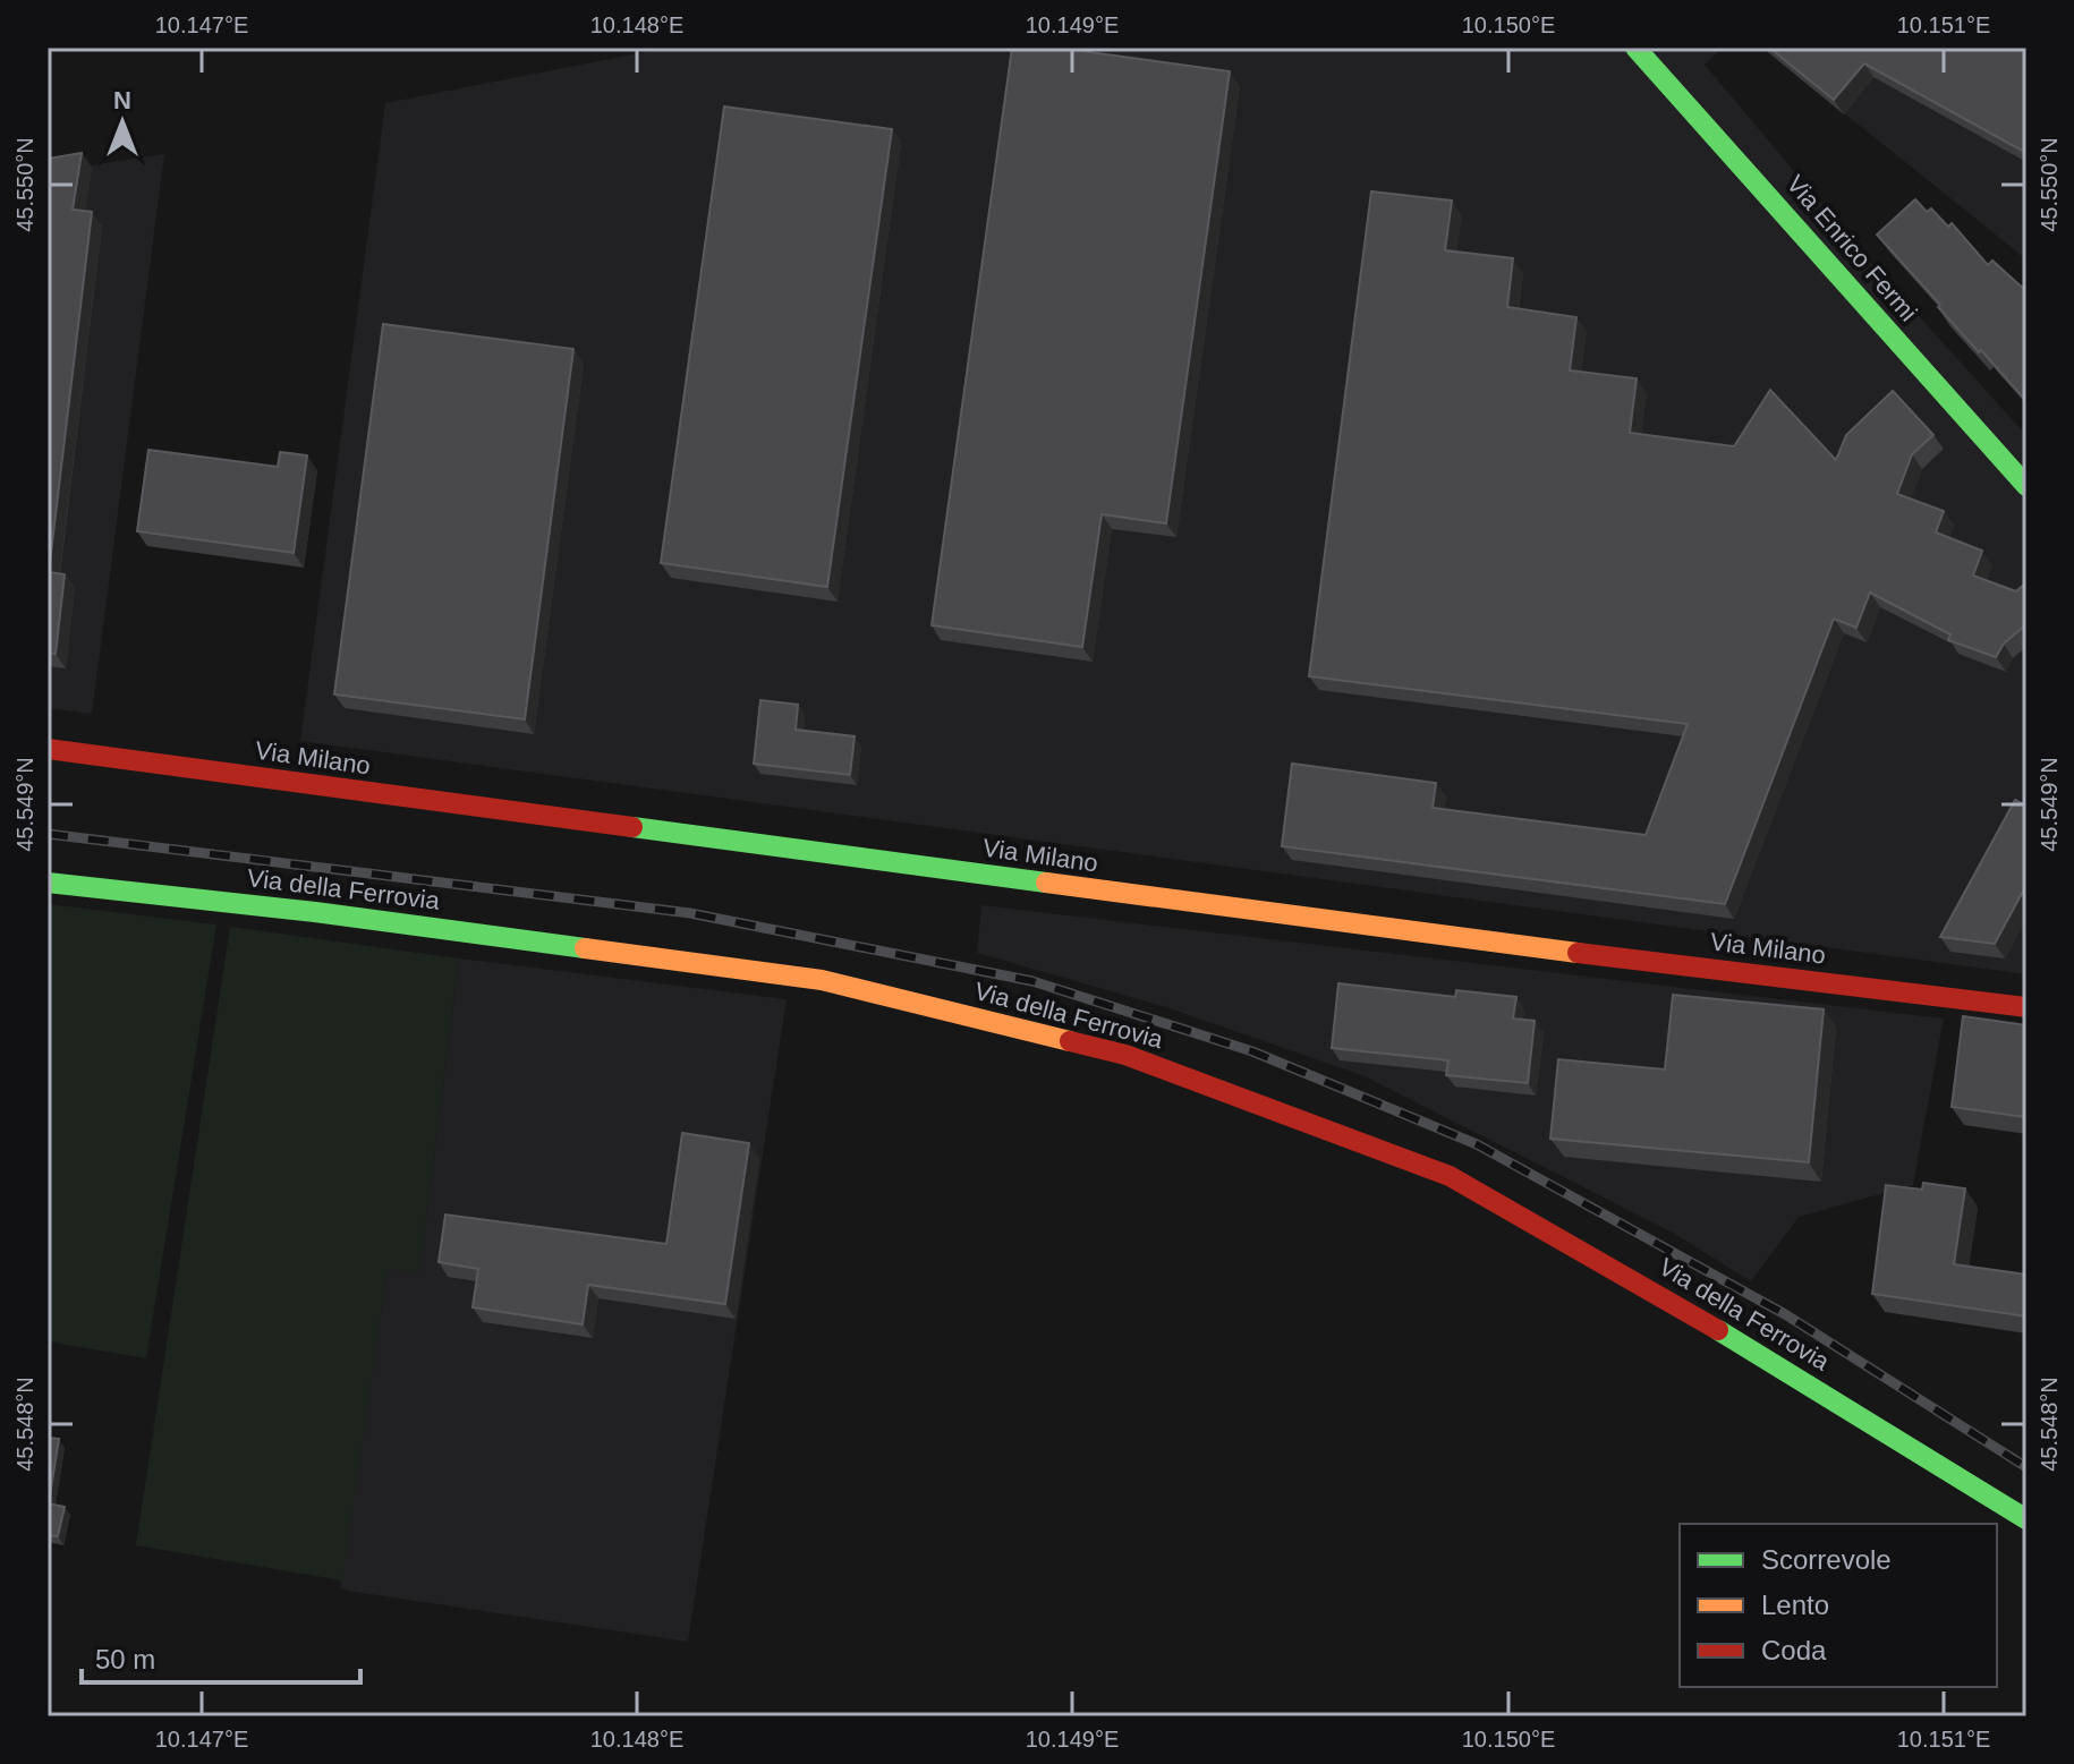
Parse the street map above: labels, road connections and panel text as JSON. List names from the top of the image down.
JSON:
{
  "streets": {
    "main road": ["Via Enrico Fermi", "Via Milano", "Via della Ferrovia"]
  },
  "legend": ["Scorrevole", "Lento", "Coda"],
  "scale_bar": "50 m",
  "north": "top",
  "coordinates": [
    "10.147°E",
    "10.148°E",
    "10.149°E",
    "10.150°E",
    "10.151°E",
    "45.550°N",
    "45.549°N",
    "45.548°N"
  ]
}
